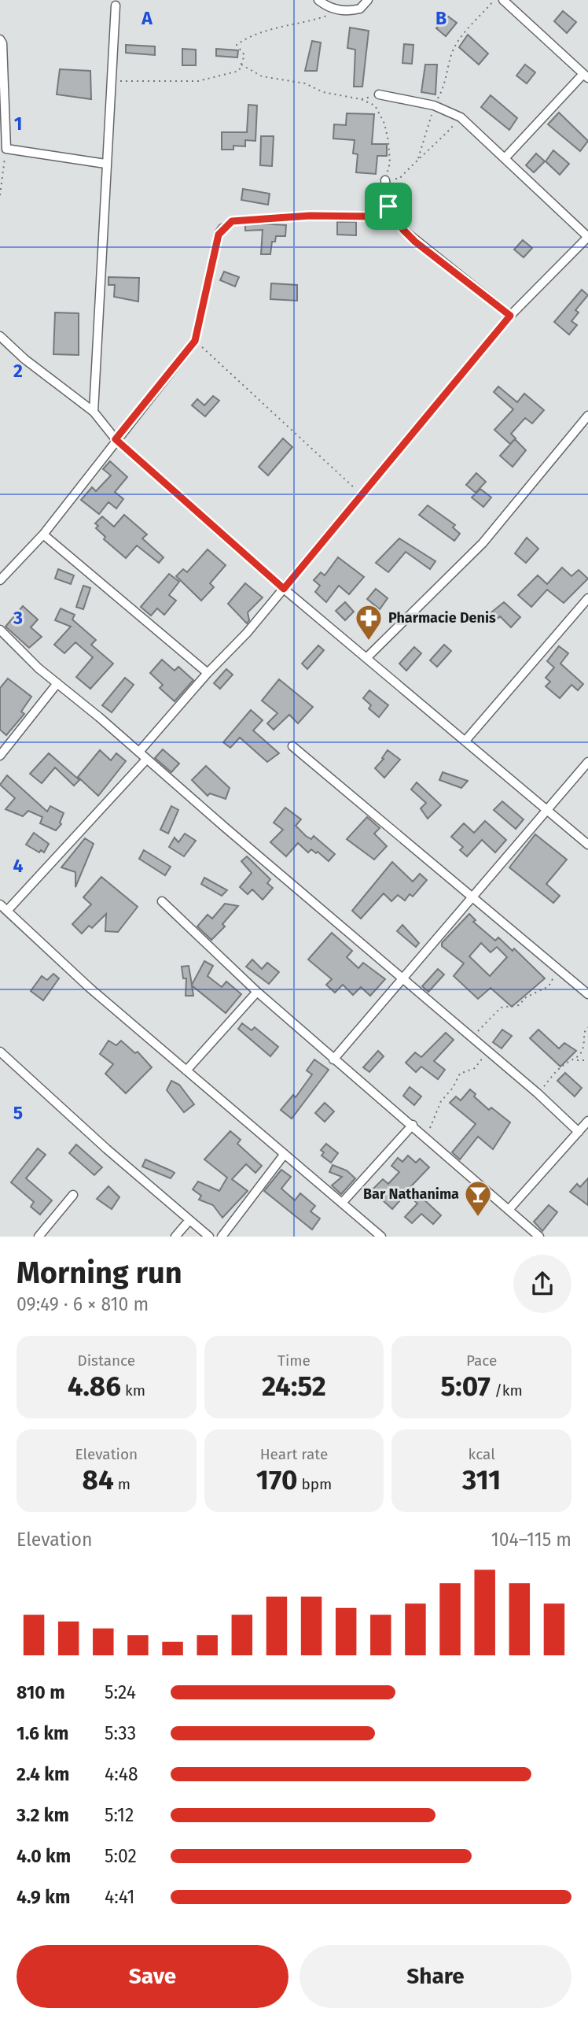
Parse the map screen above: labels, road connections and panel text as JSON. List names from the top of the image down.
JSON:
{
  "places": {
    "pharmacy": ["Pharmacie Denis"],
    "bar": ["Bar Nathanima"]
  },
  "page": {
    "heading": ["Morning run", "09:49 · 6 × 810 m"],
    "stats": [
      ["Distance", "4.86 km"],
      ["Time", "24:52"],
      ["Pace", "5:07 /km"],
      ["Elevation", "84 m"],
      ["Heart rate", "170 bpm"],
      ["kcal", "311"]
    ],
    "chart": ["Elevation", "104–115 m"],
    "list": [
      {
        "name": "810 m",
        "note": "5:24"
      },
      {
        "name": "1.6 km",
        "note": "5:33"
      },
      {
        "name": "2.4 km",
        "note": "4:48"
      },
      {
        "name": "3.2 km",
        "note": "5:12"
      },
      {
        "name": "4.0 km",
        "note": "5:02"
      },
      {
        "name": "4.9 km",
        "note": "4:41"
      }
    ],
    "buttons": ["Save", "Share"]
  },
  "grid": {
    "columns": ["A", "B"],
    "rows": [
      "1",
      "2",
      "3",
      "4",
      "5"
    ]
  }
}
